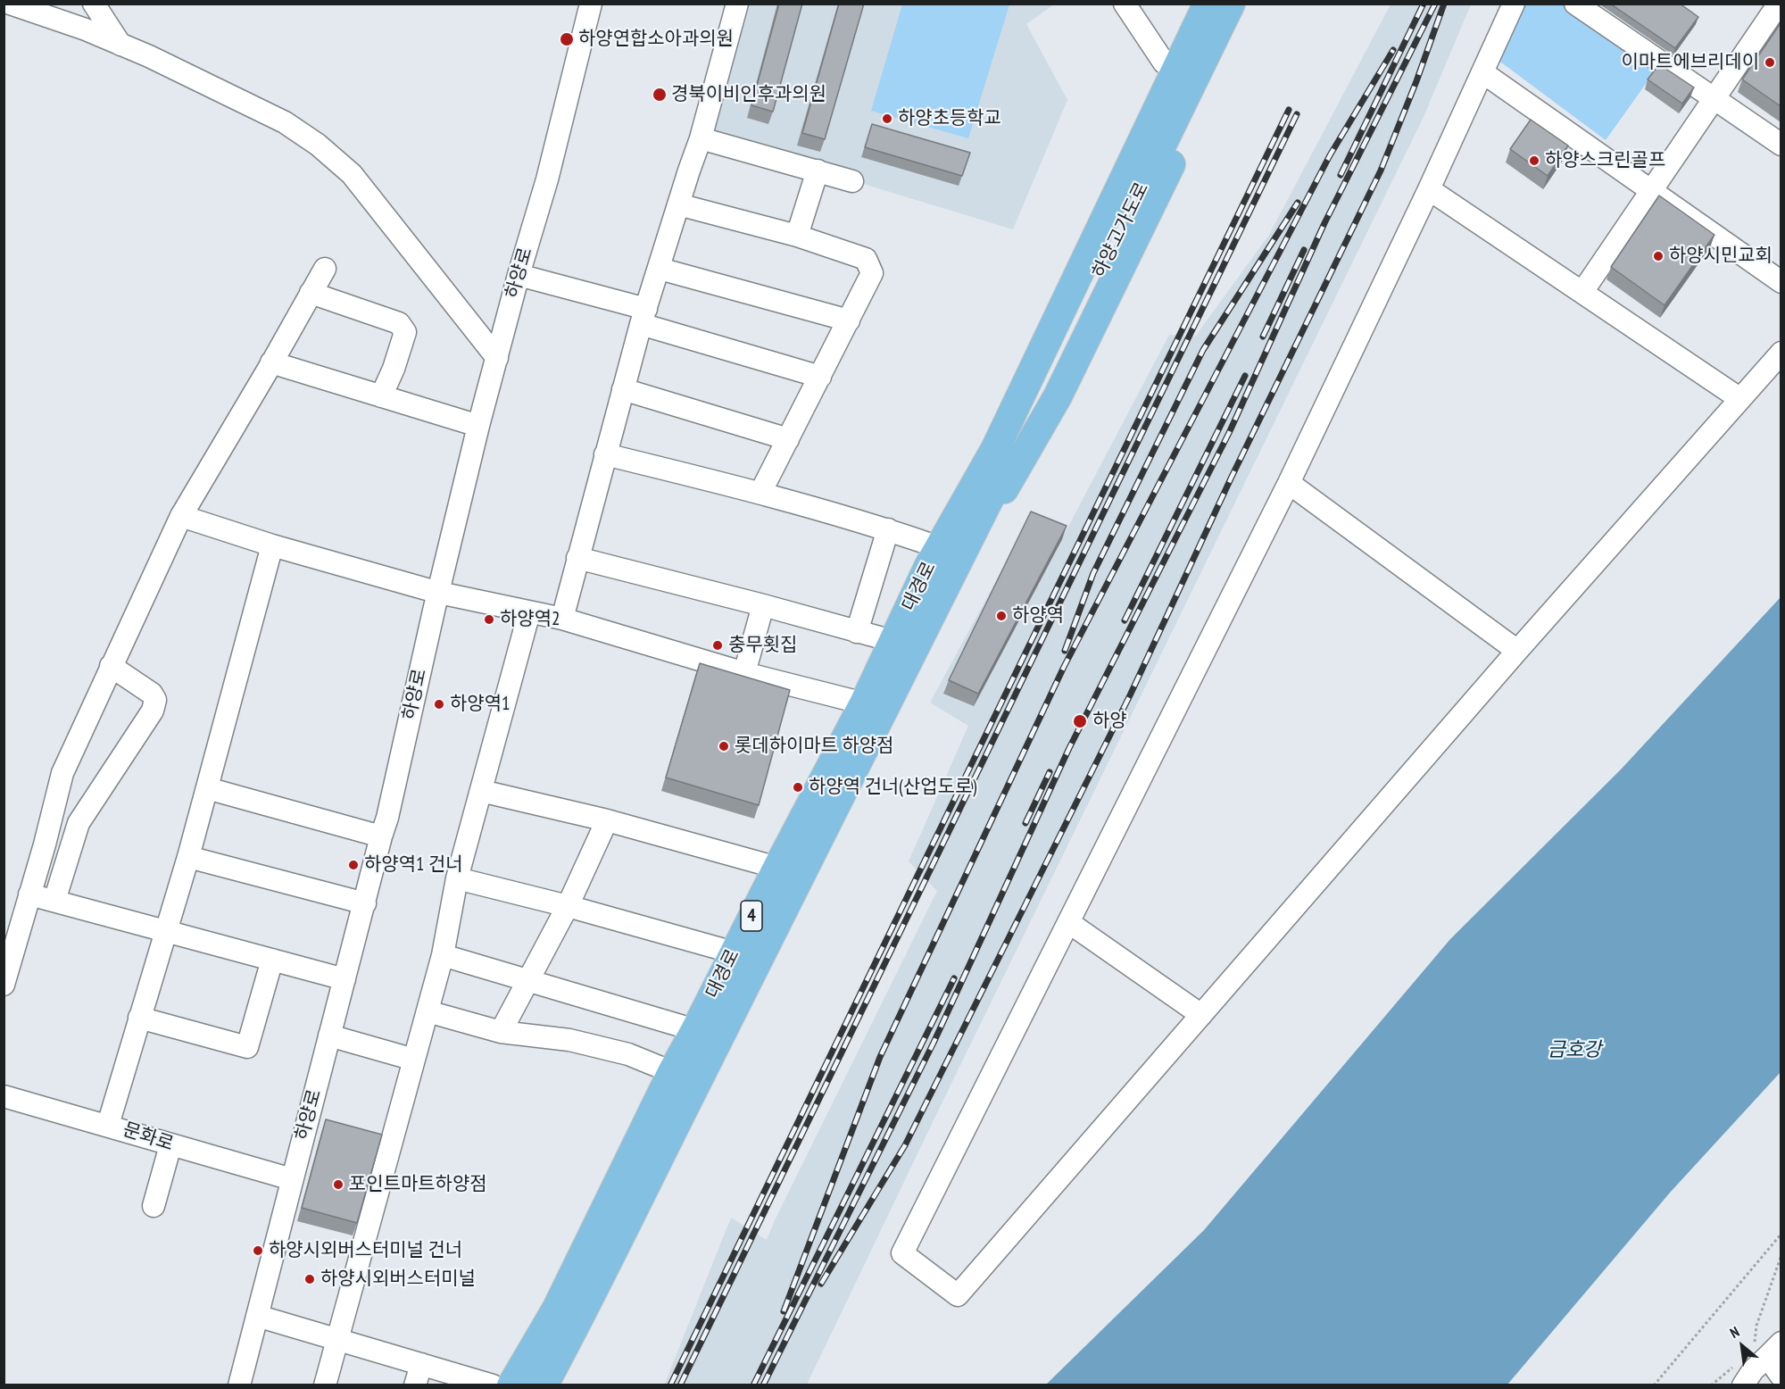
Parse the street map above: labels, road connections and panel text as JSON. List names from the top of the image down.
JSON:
{
  "streets": {
    "main road": ["하양고가도로", "대경로", "4"],
    "street": ["하양로", "문화로"]
  },
  "crossings": [
    ["하양고가도로", "대경로"],
    ["하양로", "문화로"]
  ],
  "water": ["금호강"],
  "places": [
    "하양연합소아과의원",
    "이마트에브리데이",
    "경북이비인후과의원",
    "하양초등학교",
    "하양스크린골프",
    "하양시민교회",
    "하양역",
    "하양역2",
    "충무횟집",
    "하양역1",
    "하양",
    "롯데하이마트 하양점",
    "하양역 건너(산업도로)",
    "하양역1 건너",
    "포인트마트하양점",
    "하양시외버스터미널 건너",
    "하양시외버스터미널"
  ],
  "north": "top left"
}
